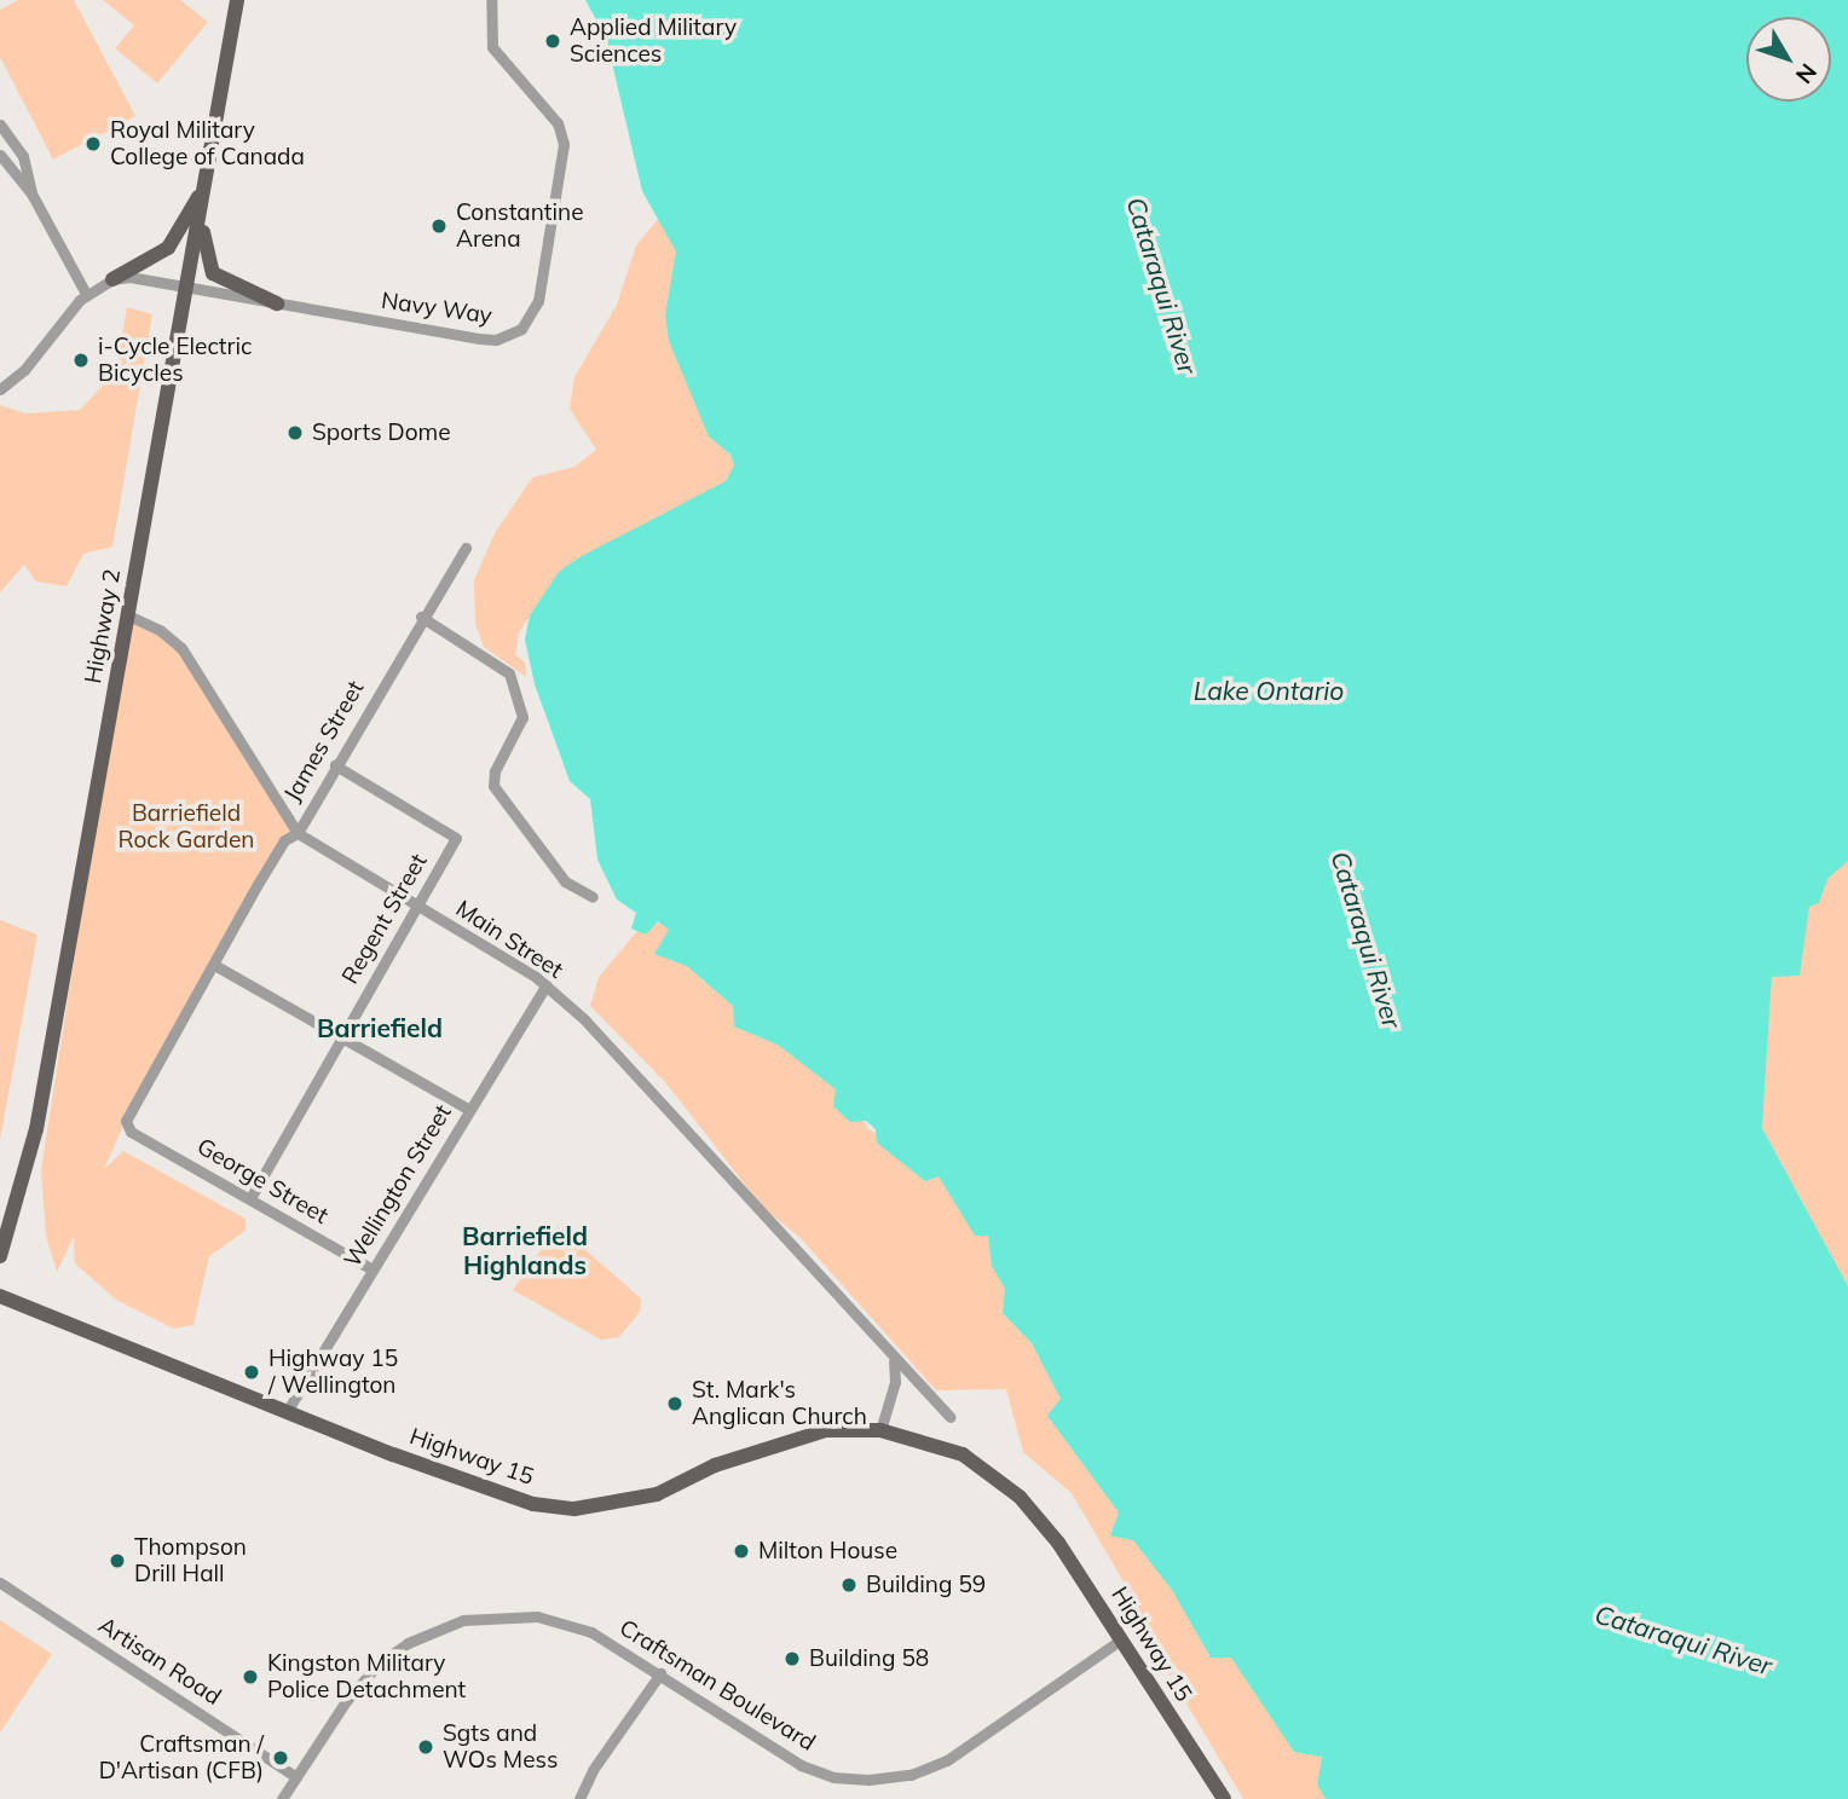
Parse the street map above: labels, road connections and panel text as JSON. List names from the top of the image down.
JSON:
{
  "streets": {
    "main road": ["Highway 2", "Highway 15"],
    "street": [
      "Navy Way",
      "James Street",
      "Regent Street",
      "Main Street",
      "George Street",
      "Wellington Street",
      "Artisan Road",
      "Craftsman Boulevard"
    ]
  },
  "crossings": [
    ["Navy Way", "Highway 2"],
    ["Highway 2", "Main Street"],
    ["James Street", "Regent Street"],
    ["James Street", "Main Street"],
    ["James Street", "George Street"],
    ["Regent Street", "Main Street"],
    ["Regent Street", "George Street"],
    ["Main Street", "Wellington Street"],
    ["George Street", "Wellington Street"],
    ["Wellington Street", "Highway 15"],
    ["Highway 15", "Craftsman Boulevard"],
    ["Artisan Road", "Craftsman Boulevard"]
  ],
  "districts": ["Barriefield", "Barriefield Highlands"],
  "water": ["Cataraqui River", "Lake Ontario"],
  "parks": ["Barriefield Rock Garden"],
  "places": [
    "Applied Military Sciences",
    "Royal Military College of Canada",
    "Constantine Arena",
    "i-Cycle Electric Bicycles",
    "Sports Dome",
    "Highway 15 / Wellington",
    "St. Mark's Anglican Church",
    "Milton House",
    "Thompson Drill Hall",
    "Building 59",
    "Building 58",
    "Kingston Military Police Detachment",
    "Sgts and WOs Mess",
    "Craftsman / D'Artisan (CFB)"
  ],
  "north": "bottom right"
}
